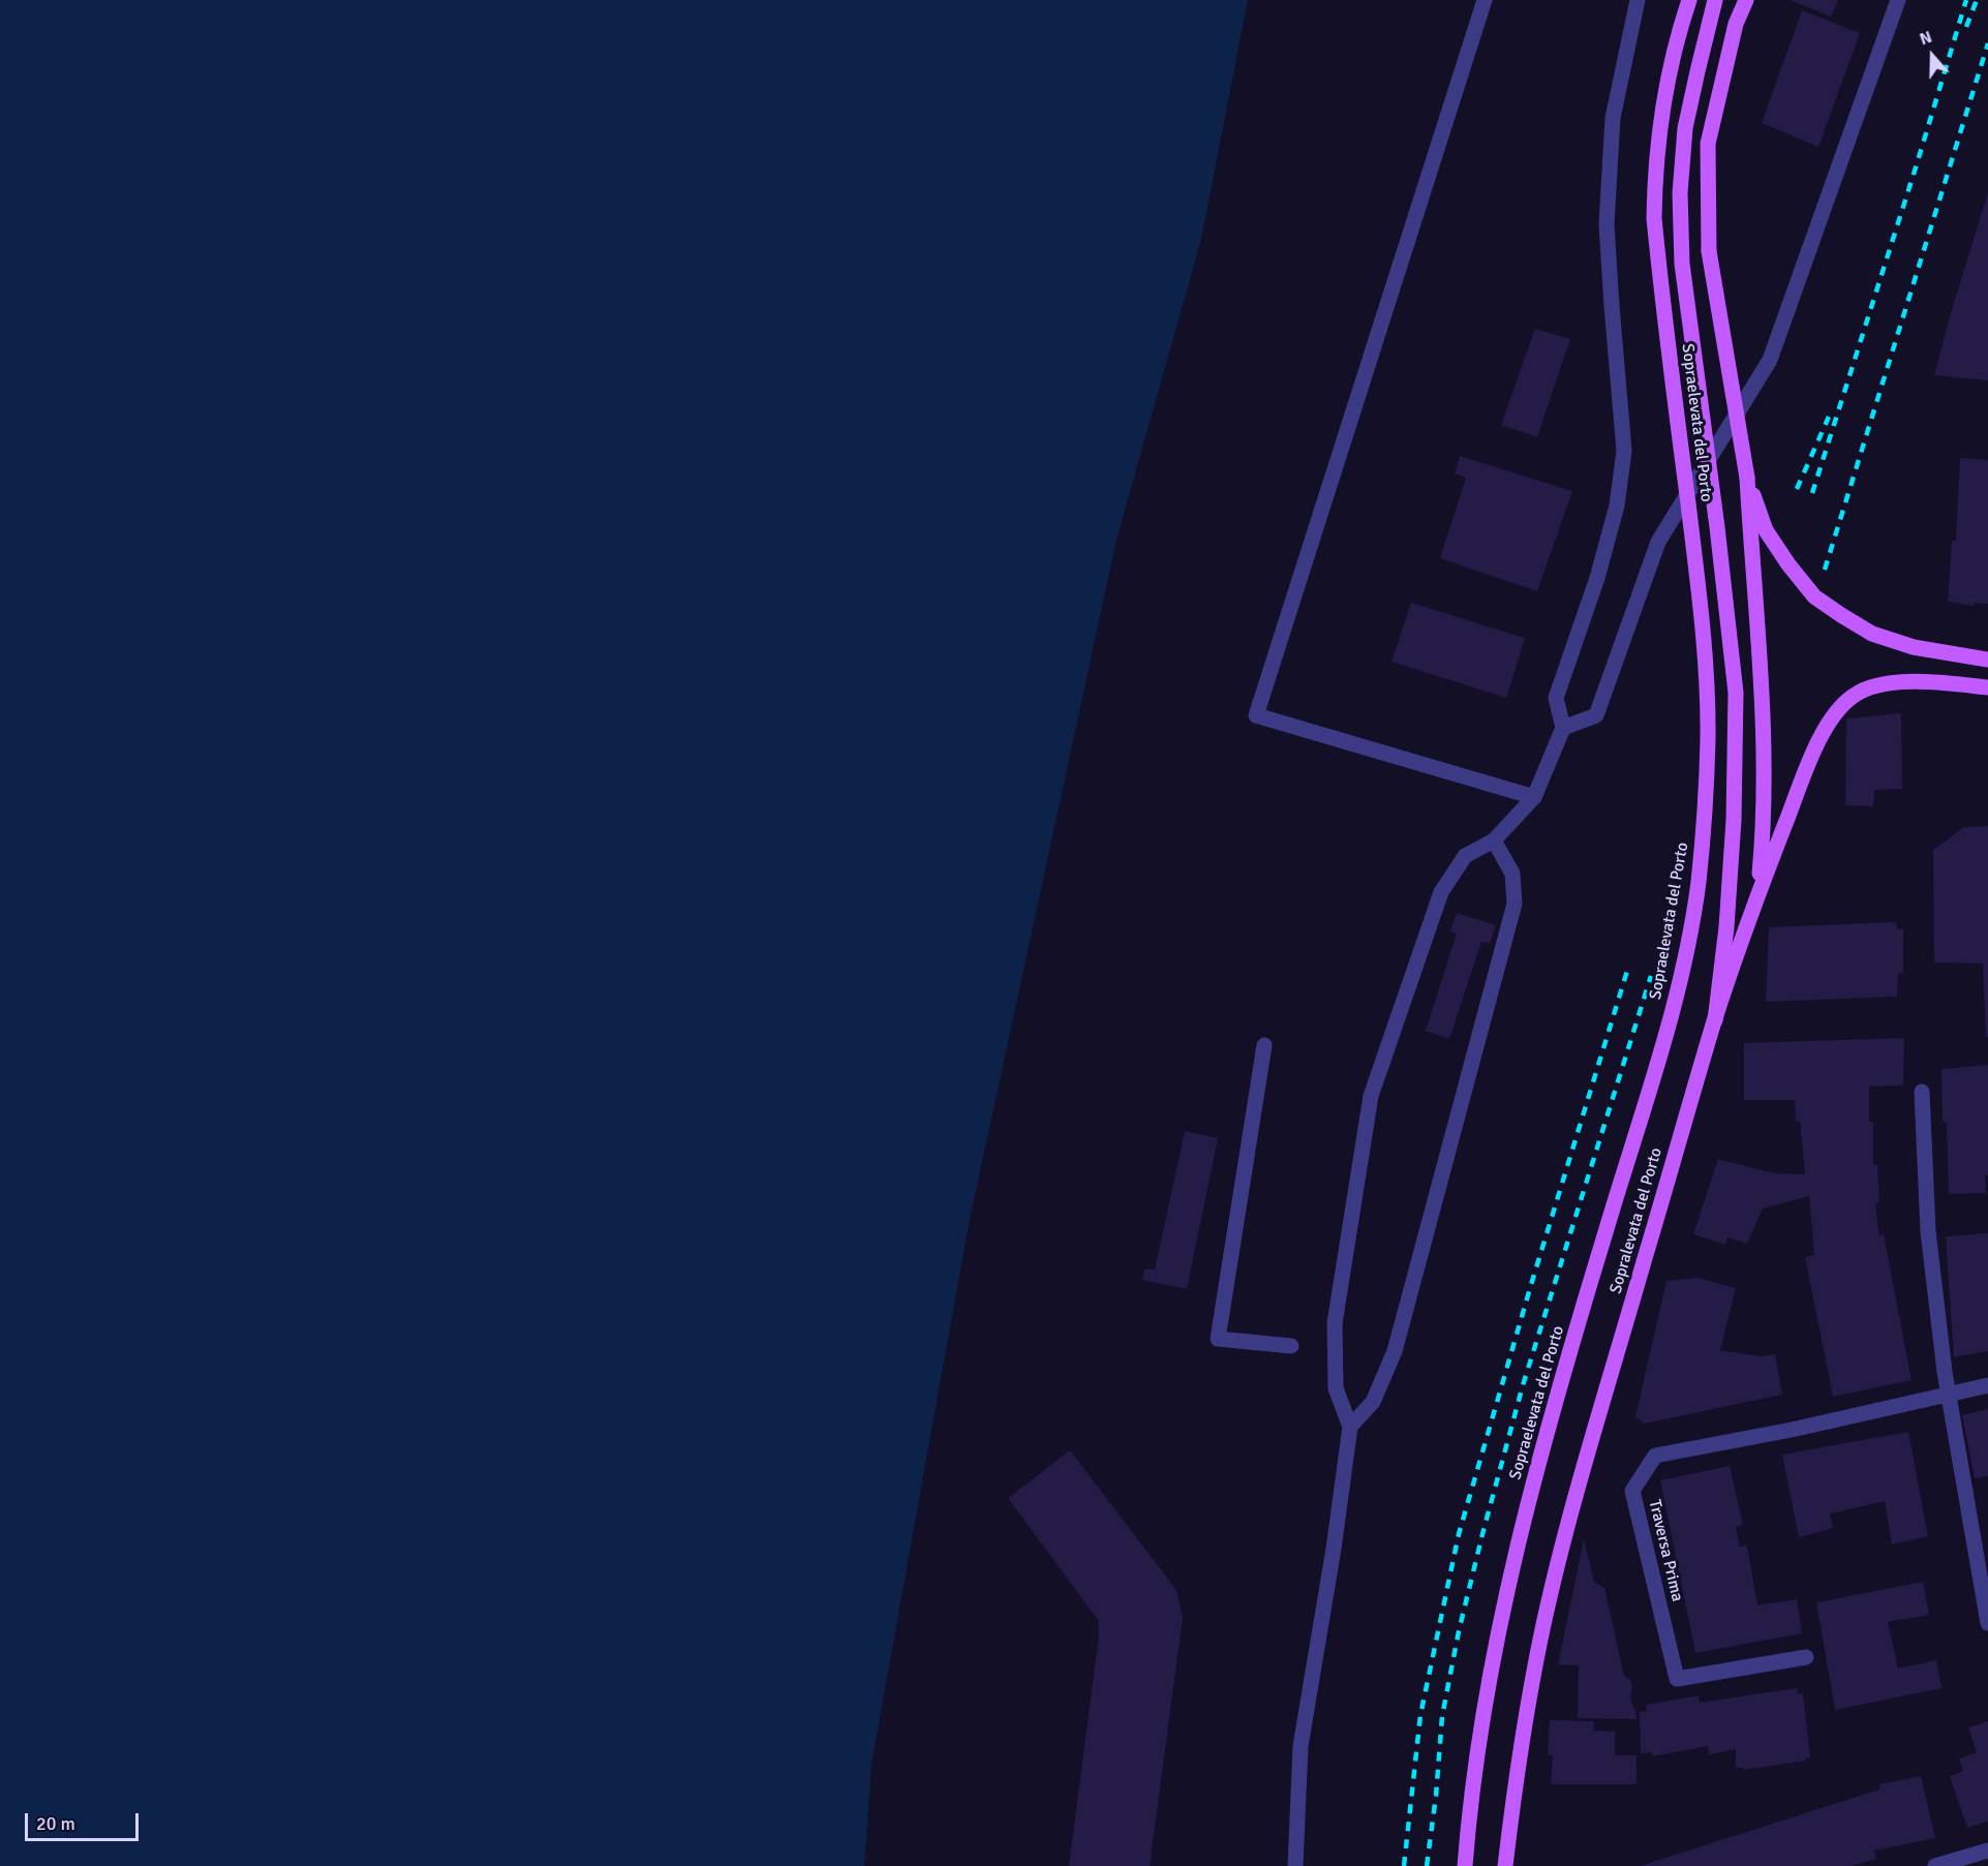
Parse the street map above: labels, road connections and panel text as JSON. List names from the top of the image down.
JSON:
{
  "streets": {
    "main road": ["Sopraelevata del Porto", "Sopralevata del Porto"],
    "street": ["Traversa Prima"]
  },
  "crossings": [
    ["Sopraelevata del Porto", "Sopralevata del Porto"]
  ],
  "scale_bar": "20 m",
  "north": "top"
}
